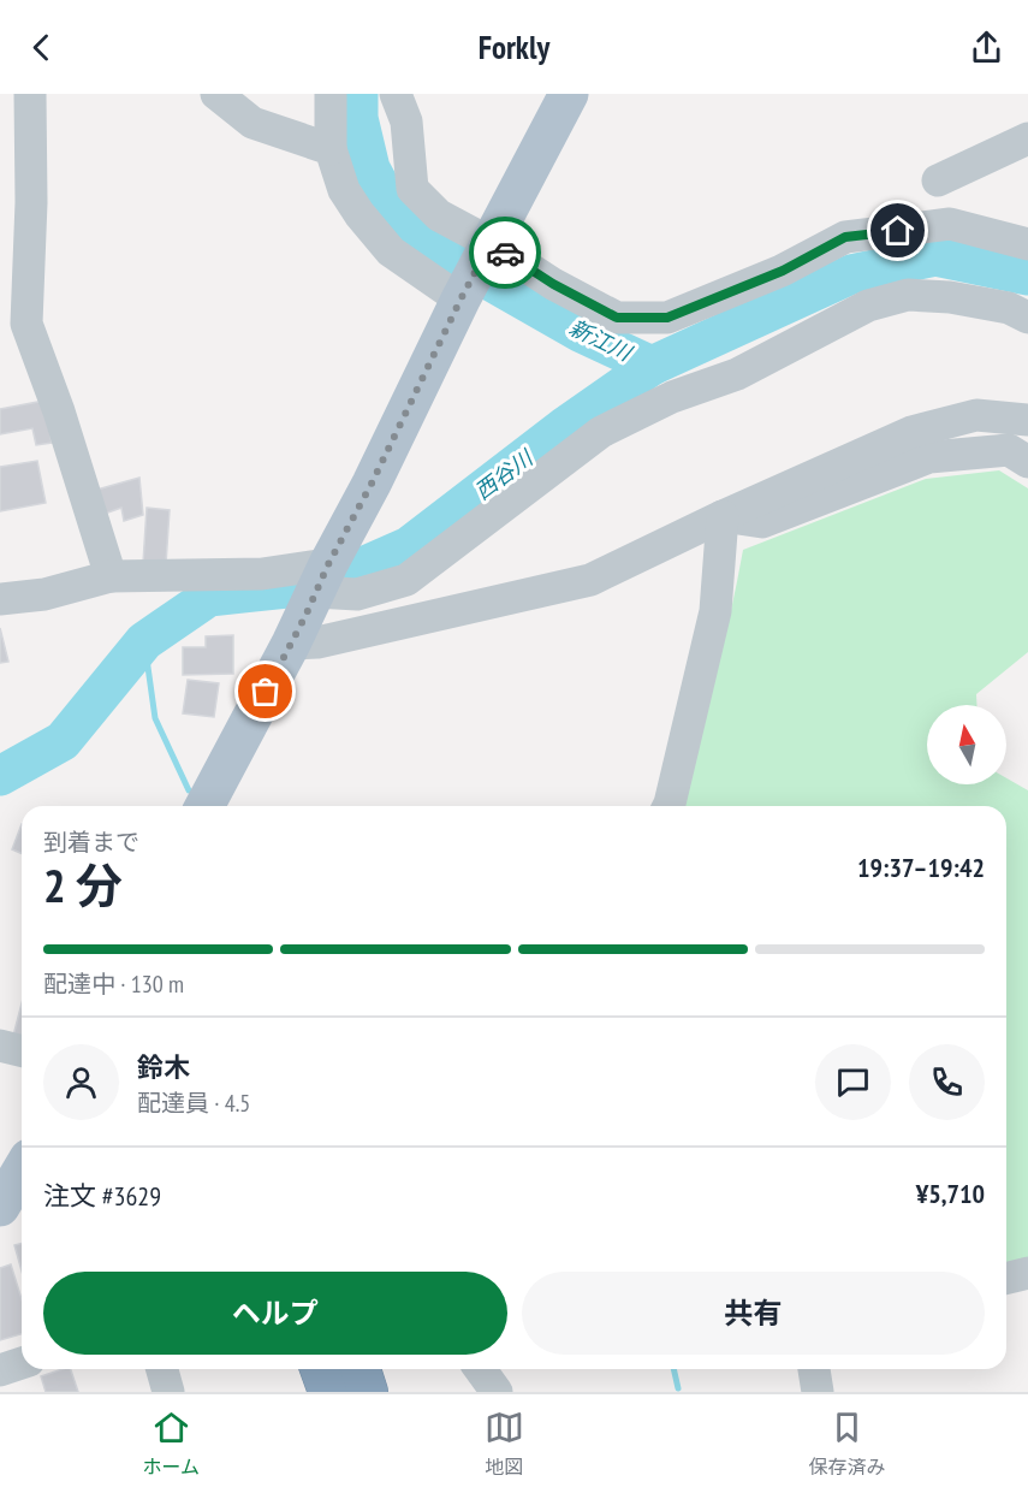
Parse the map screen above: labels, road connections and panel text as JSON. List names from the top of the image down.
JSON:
{
  "water": ["新江川", "西谷川"],
  "north": "top",
  "page": {
    "header": "Forkly",
    "heading": ["2 分", "到着まで", "19:37–19:42"],
    "panel": [
      "鈴木",
      "配達員 · 4.5",
      "注文 #3629",
      "¥5,710"
    ],
    "bar": "配達中 · 130 m",
    "buttons": ["ヘルプ", "共有"],
    "tabs": ["ホーム", "地図", "保存済み"]
  }
}
